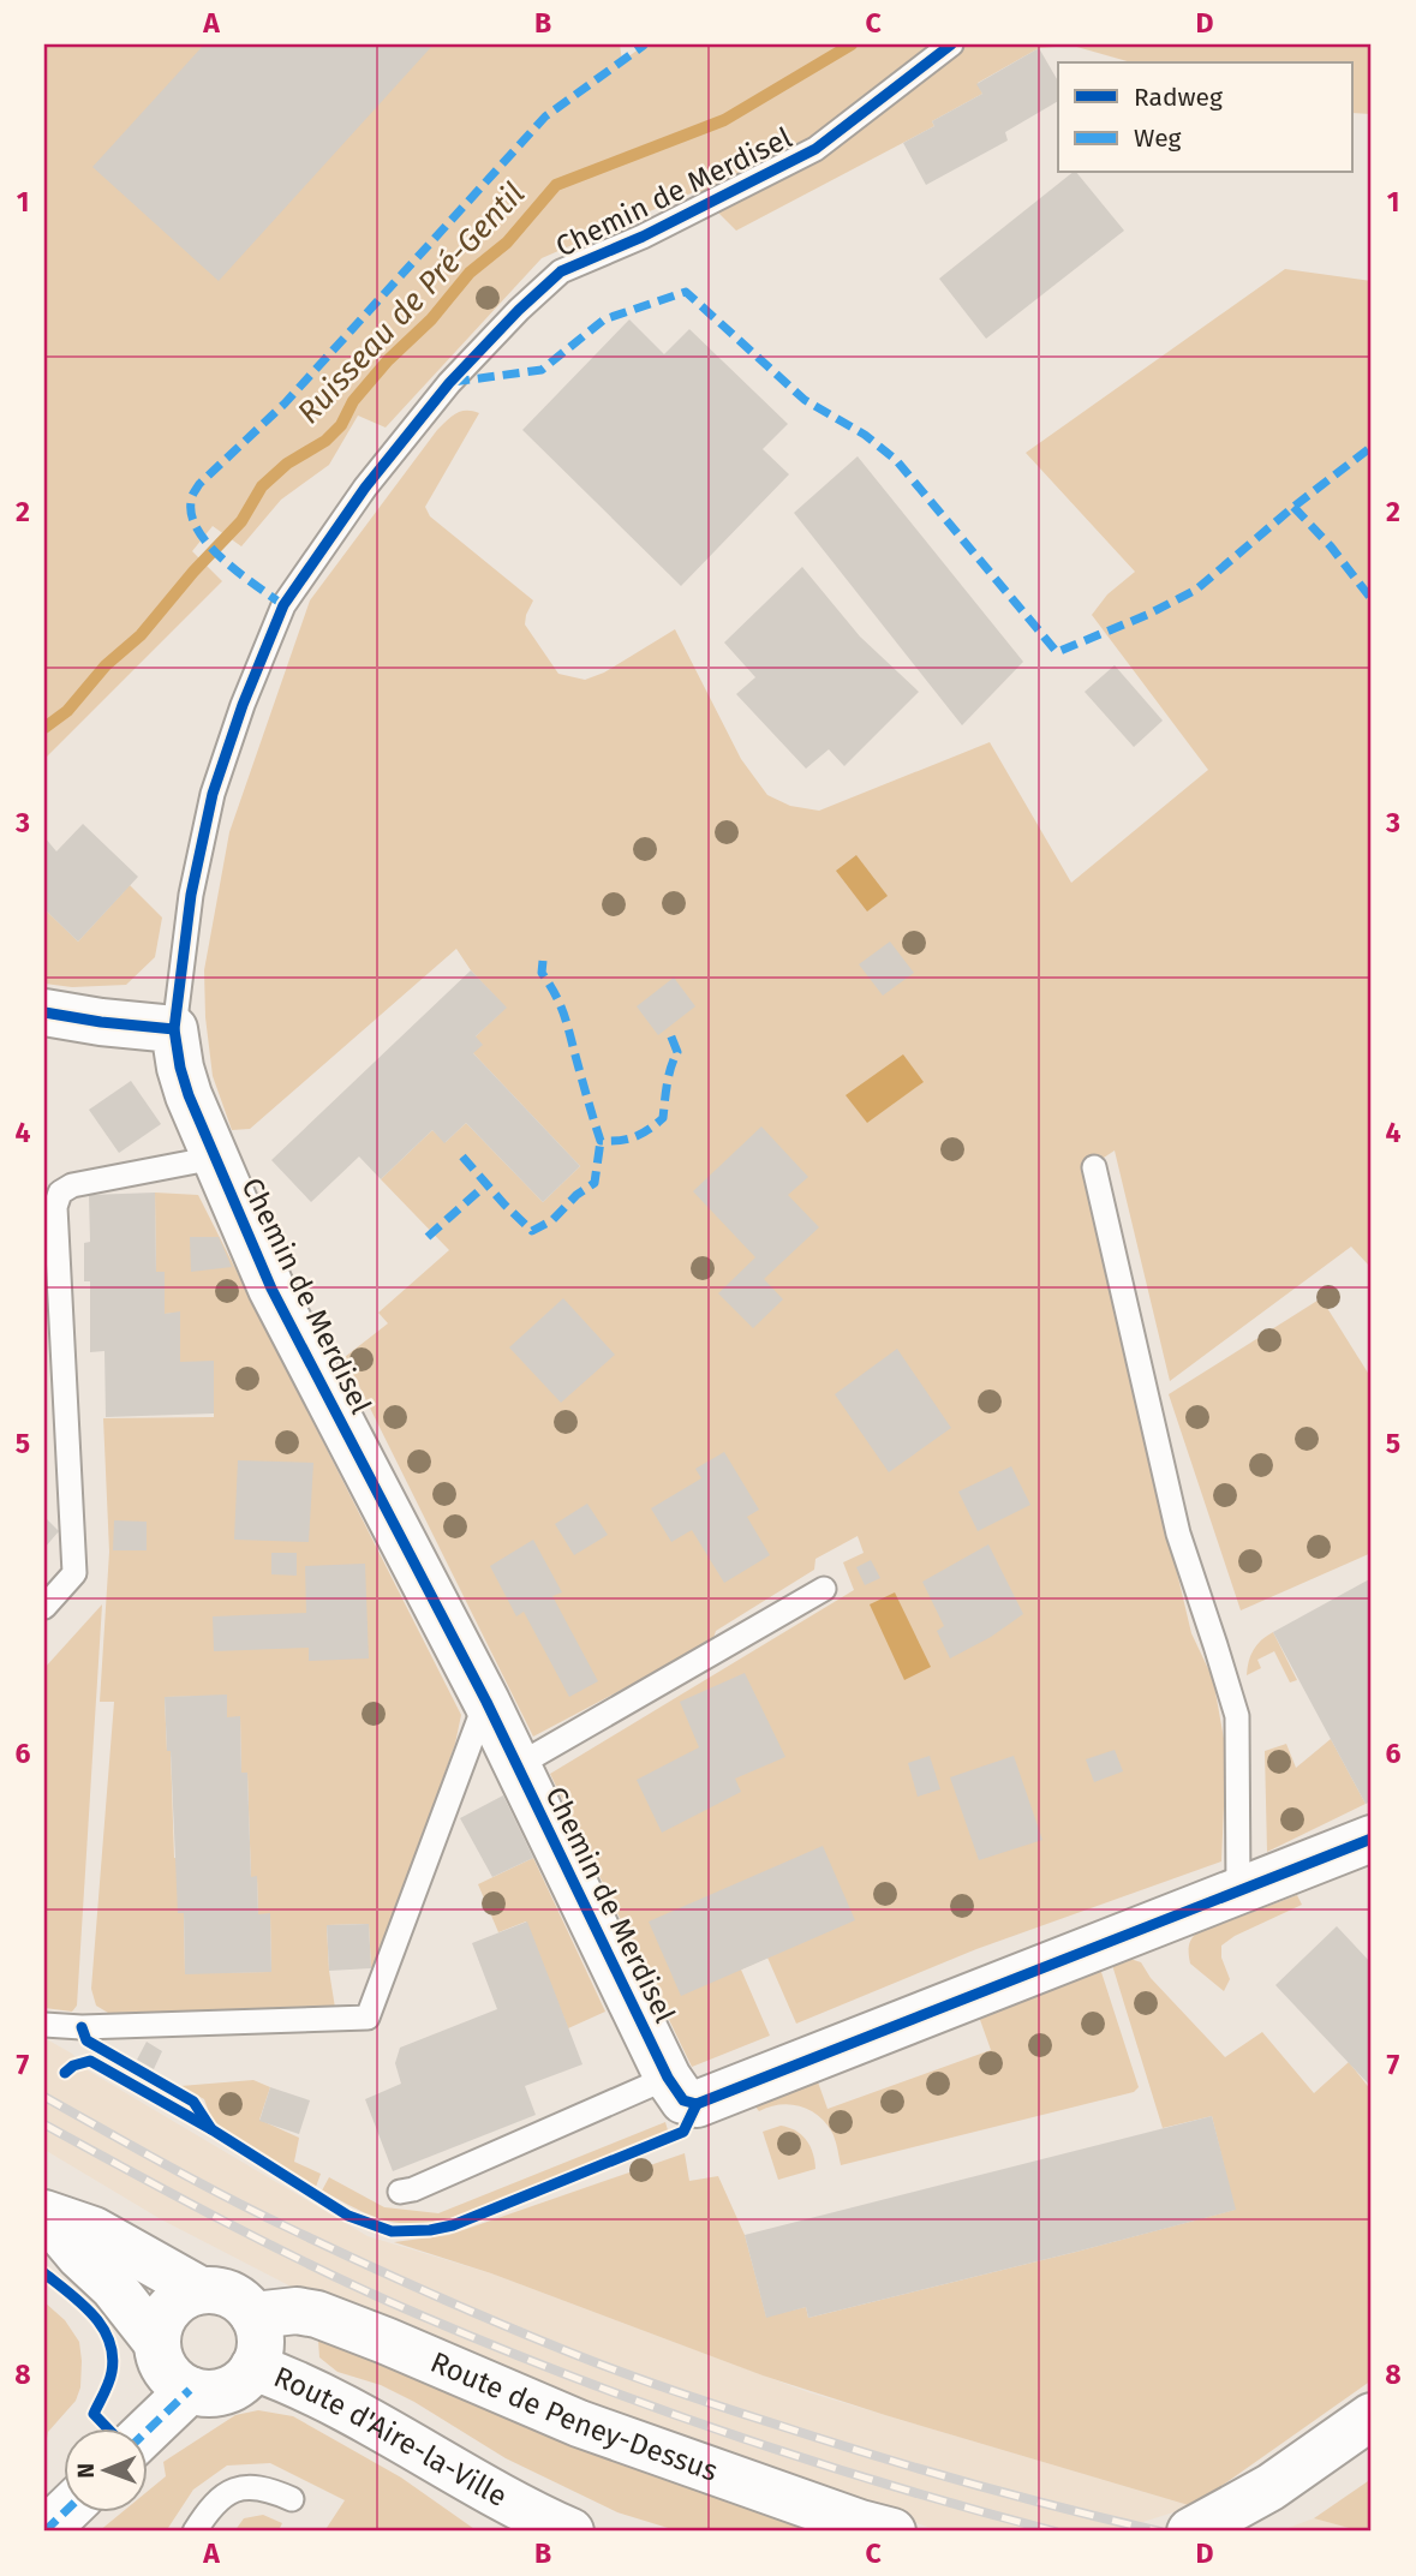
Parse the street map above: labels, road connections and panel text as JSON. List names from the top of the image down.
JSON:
{
  "streets": {
    "street": ["Chemin de Merdisel", "Route de Peney-Dessus", "Route d'Aire-la-Ville"]
  },
  "crossings": [
    ["Route de Peney-Dessus", "Route d'Aire-la-Ville"]
  ],
  "water": ["Ruisseau de Pré-Gentil"],
  "legend": ["Radweg", "Weg"],
  "north": "left",
  "grid": {
    "columns": [
      "A",
      "B",
      "C",
      "D"
    ],
    "rows": [
      "1",
      "2",
      "3",
      "4",
      "5",
      "6",
      "7",
      "8"
    ]
  }
}
